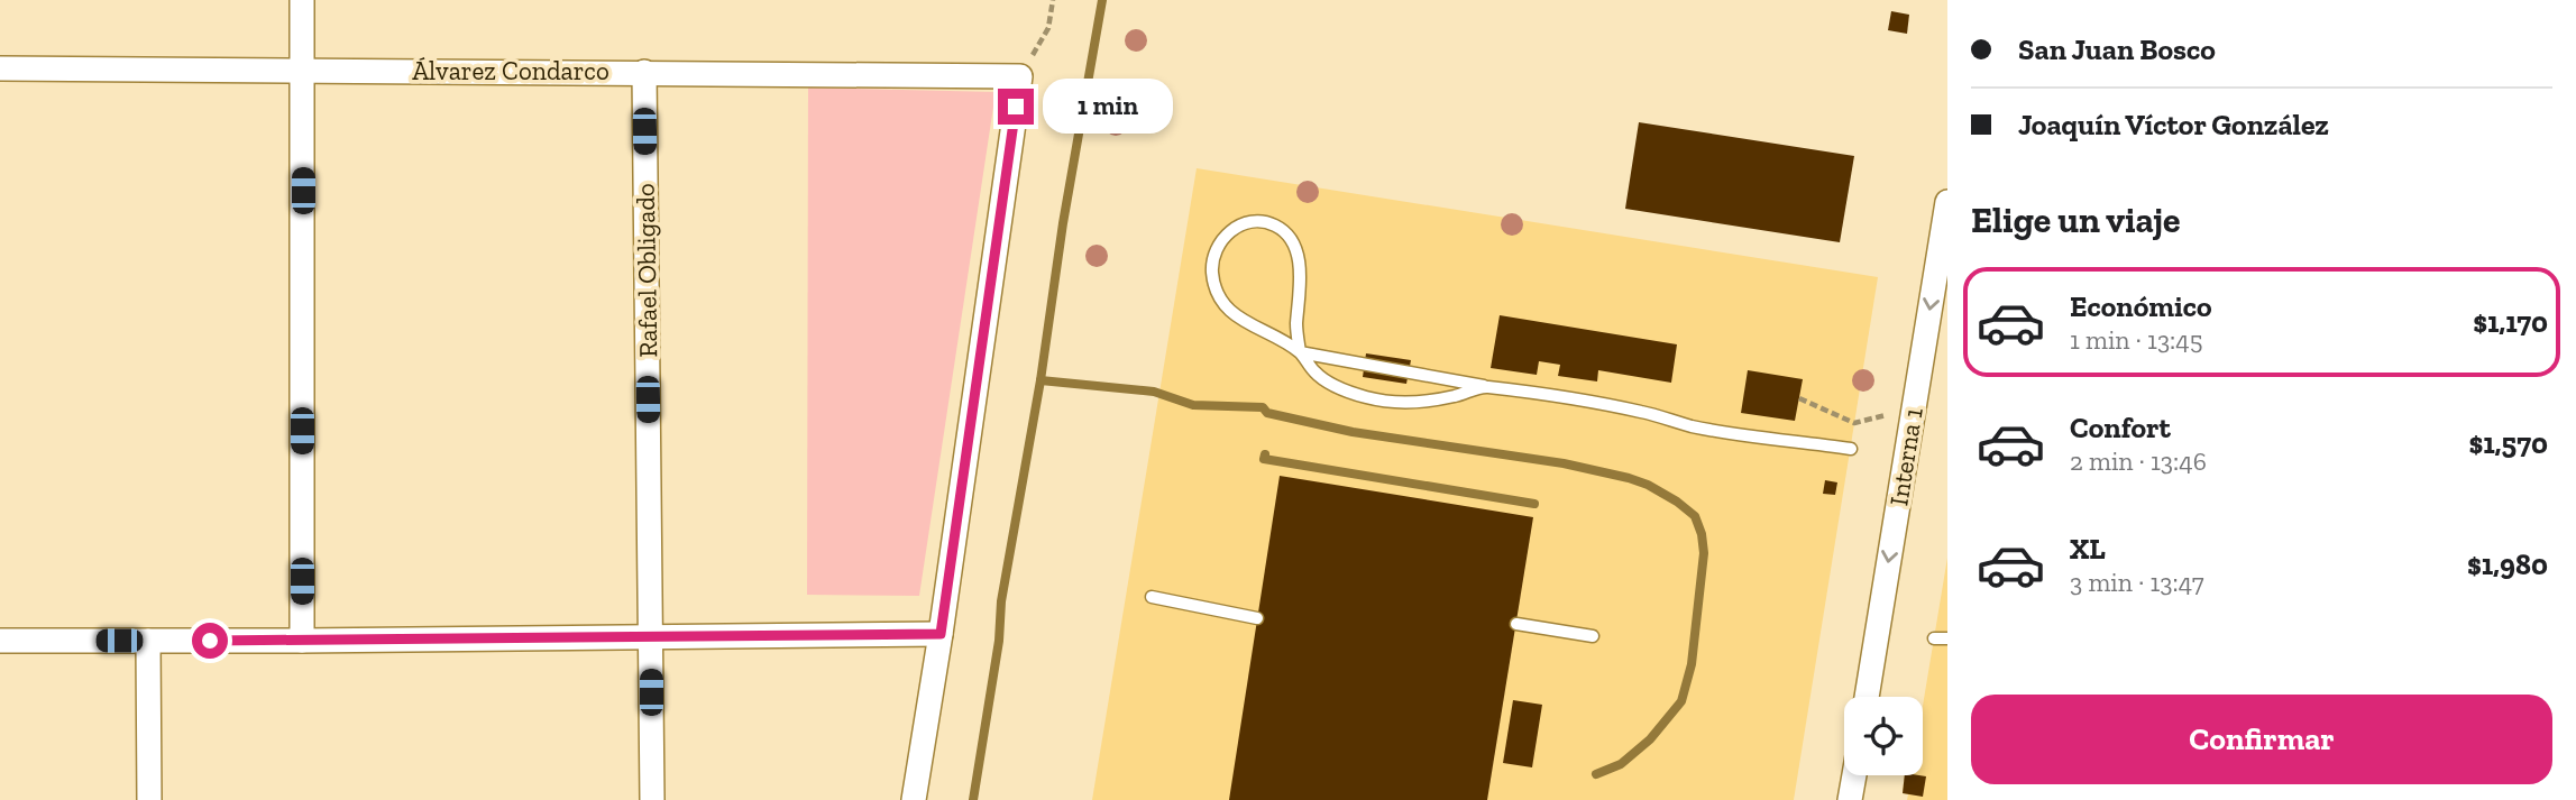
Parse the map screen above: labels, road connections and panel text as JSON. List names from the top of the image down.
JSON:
{
  "streets": {
    "street": ["Álvarez Condarco", "Rafael Obligado", "Interna 1"]
  },
  "crossings": [
    ["Álvarez Condarco", "Rafael Obligado"]
  ],
  "one_way": ["Interna 1"],
  "page": {
    "banner": ["San Juan Bosco", "Joaquín Víctor González"],
    "bubble": "1 min",
    "heading": "Elige un viaje",
    "list": [
      {
        "name": "Económico",
        "note": "1 min · 13:45",
        "value": "$1,170"
      },
      {
        "name": "Confort",
        "note": "2 min · 13:46",
        "value": "$1,570"
      },
      {
        "name": "XL",
        "note": "3 min · 13:47",
        "value": "$1,980"
      }
    ],
    "buttons": "Confirmar"
  }
}
